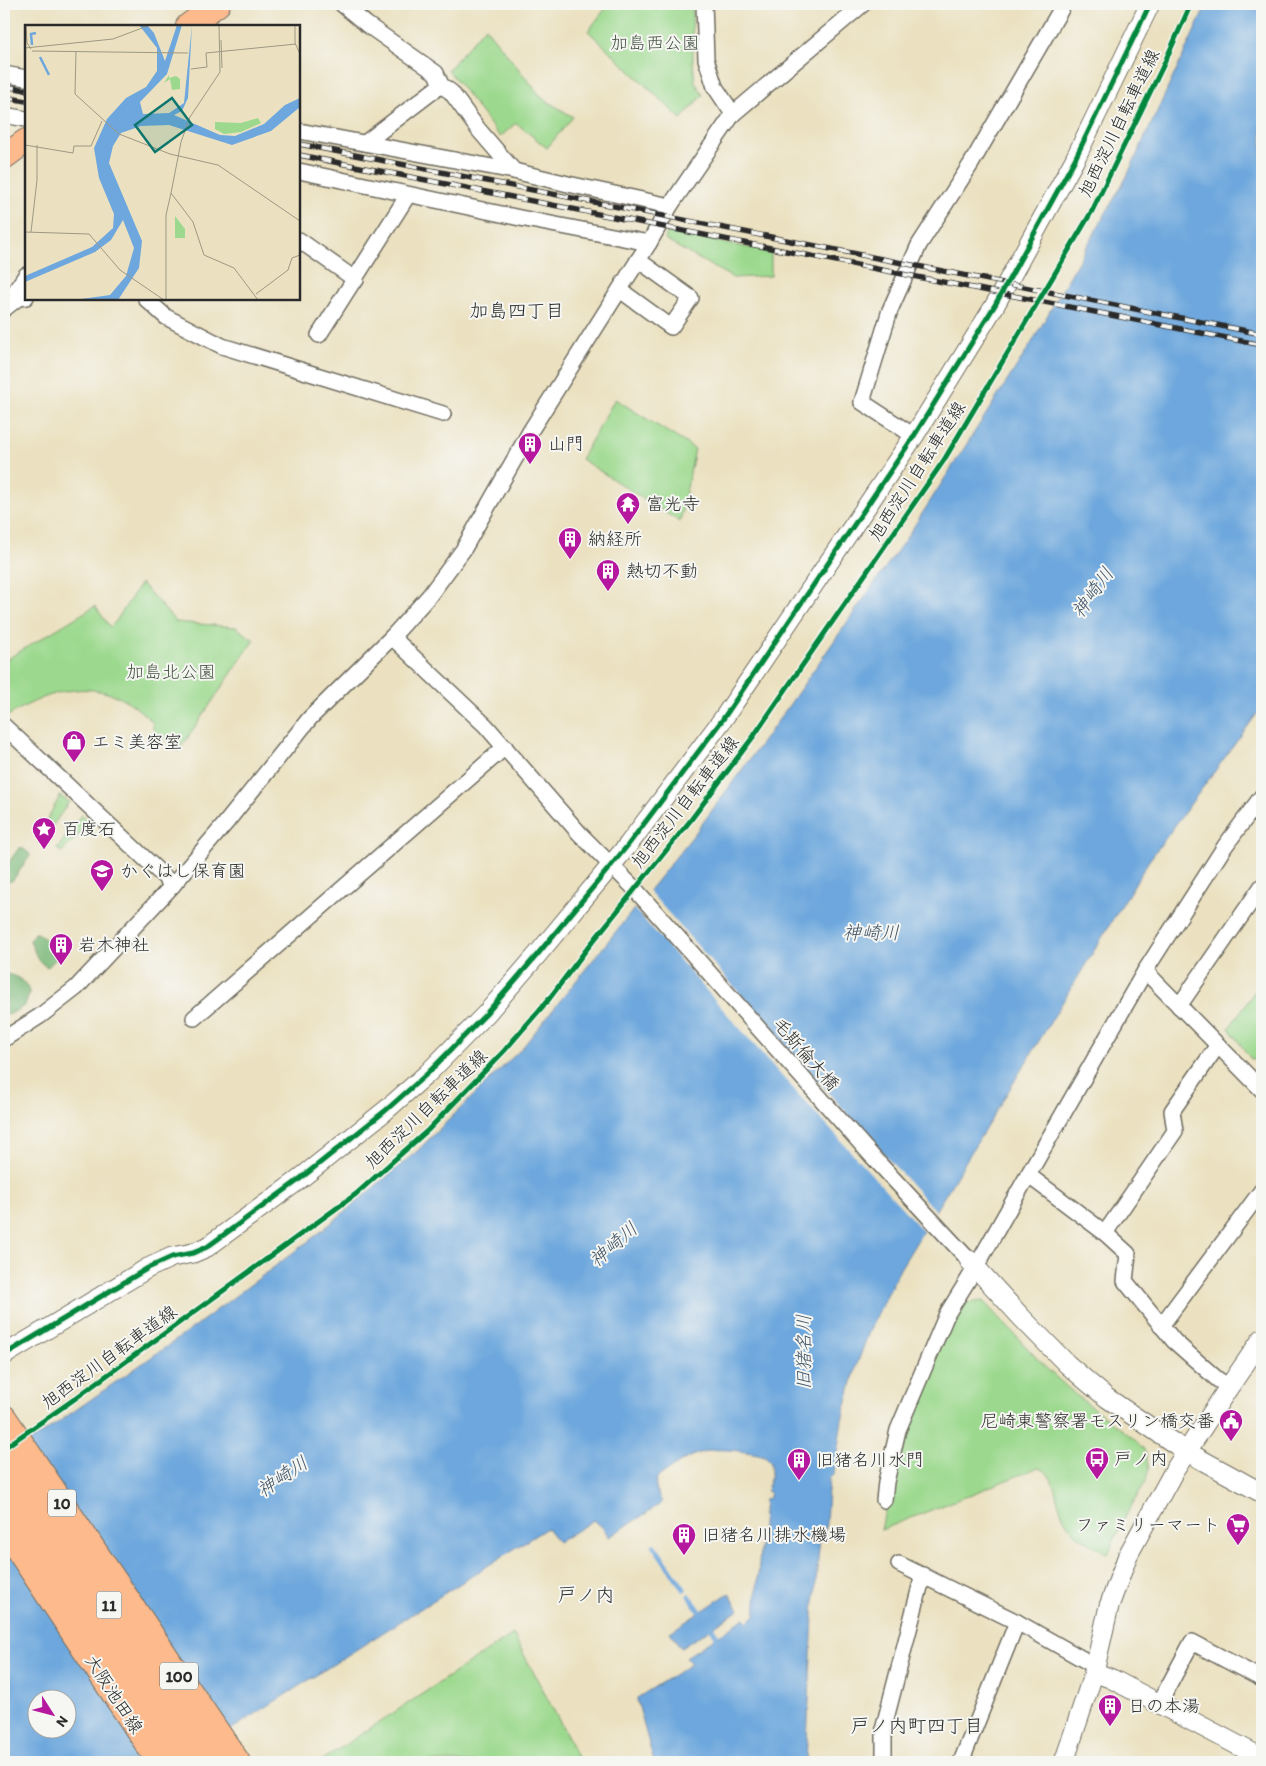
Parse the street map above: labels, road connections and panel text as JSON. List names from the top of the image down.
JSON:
{
  "streets": {
    "highway": ["11"],
    "main road": ["10", "100", "大阪池田線"],
    "street": ["毛斯倫大橋"],
    "cycle path": ["旭西淀川自転車道線"]
  },
  "crossings": [
    ["10", "100"]
  ],
  "districts": ["加島四丁目", "戸ノ内", "戸ノ内町四丁目"],
  "water": ["神崎川", "旧猪名川"],
  "parks": ["加島西公園", "加島北公園"],
  "places": {
    "building": [
      "山門",
      "納経所",
      "熱切不動",
      "岩木神社",
      "旧猪名川水門",
      "旧猪名川排水機場",
      "日の本湯"
    ],
    "temple": ["富光寺"],
    "shop": ["エミ美容室"],
    "place": ["百度石"],
    "school or university": ["かぐはし保育園"],
    "public building": ["尼崎東警察署モスリン橋交番"],
    "bus stop": ["戸ノ内"],
    "supermarket": ["ファミリーマート"]
  },
  "north": "bottom right"
}
